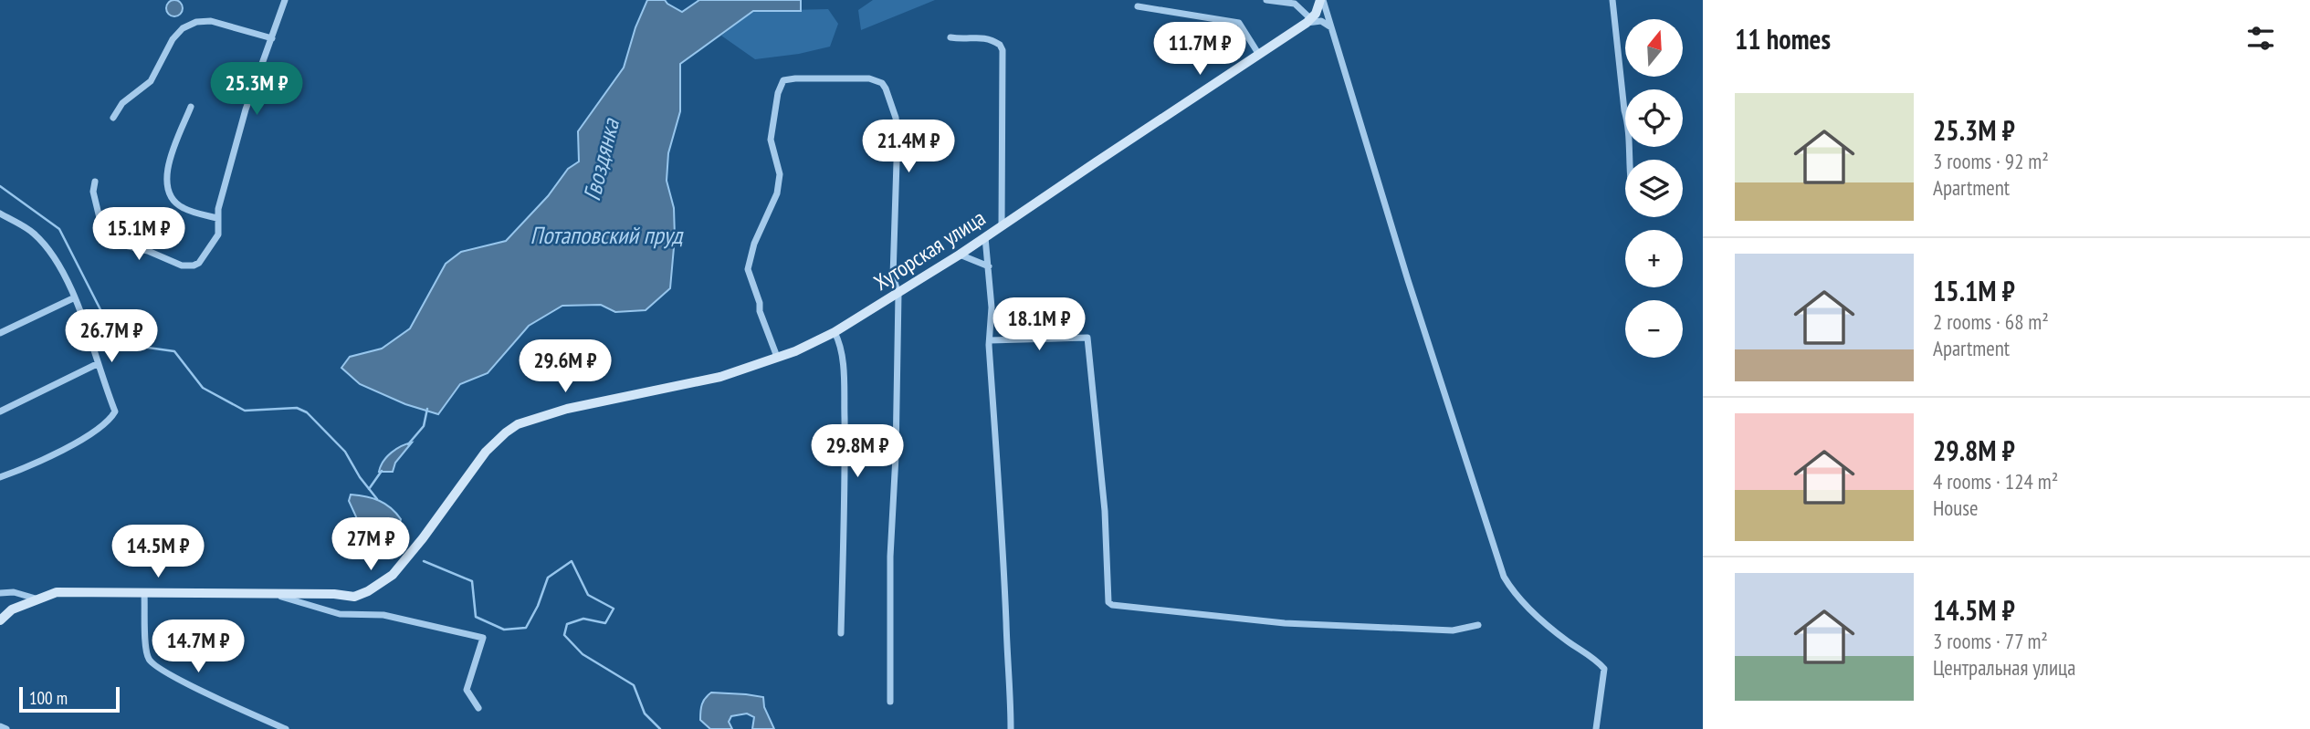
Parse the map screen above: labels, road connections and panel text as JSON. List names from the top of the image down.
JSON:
{
  "streets": {
    "main road": ["Хуторская улица"]
  },
  "water": ["Гвоздянка", "Потаповский пруд"],
  "scale_bar": "100 m",
  "north": "top",
  "page": {
    "heading": "11 homes",
    "map_buttons": ["+", "−"],
    "price": [
      "11.7M ₽",
      "25.3M ₽",
      "21.4M ₽",
      "15.1M ₽",
      "18.1M ₽",
      "26.7M ₽",
      "29.6M ₽",
      "29.8M ₽",
      "27M ₽",
      "14.5M ₽",
      "14.7M ₽"
    ],
    "list": [
      {
        "name": "25.3M ₽",
        "note": "3 rooms · 92 m² · Apartment"
      },
      {
        "name": "15.1M ₽",
        "note": "2 rooms · 68 m² · Apartment"
      },
      {
        "name": "29.8M ₽",
        "note": "4 rooms · 124 m² · House"
      },
      {
        "name": "14.5M ₽",
        "note": "3 rooms · 77 m² · Центральная улица"
      }
    ],
    "scale": "100 m"
  }
}
